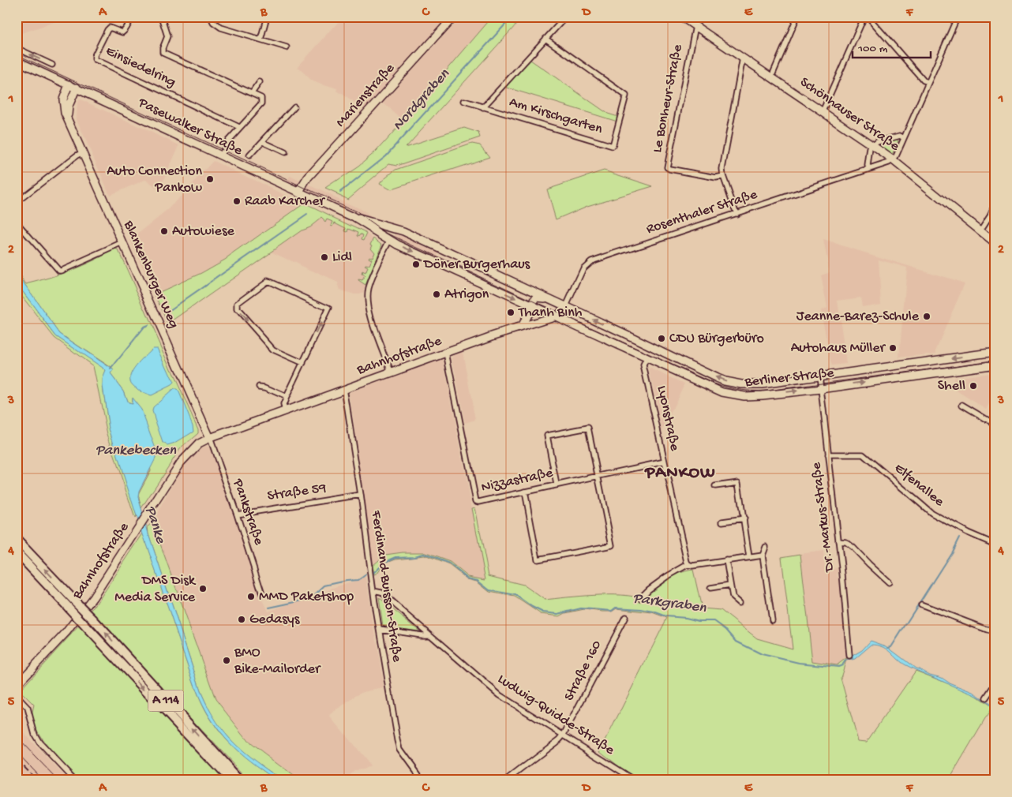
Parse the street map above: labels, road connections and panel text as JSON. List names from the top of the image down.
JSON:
{
  "streets": {
    "highway": ["A 114"],
    "main road": [
      "Marienstraße",
      "Schönhauser Straße",
      "Pasewalker Straße",
      "Blankenburger Weg",
      "Bahnhofstraße",
      "Berliner Straße"
    ],
    "street": [
      "Einsiedelring",
      "Le Bonheur-Straße",
      "Am Kirschgarten",
      "Rosenthaler Straße",
      "Lyonstraße",
      "Nizzastraße",
      "Elfenallee",
      "Straße 59",
      "Pankstraße",
      "Dr.-Markus-Straße",
      "Ferdinand-Buisson-Straße",
      "Straße 160",
      "Ludwig-Quidde-Straße"
    ]
  },
  "crossings": [
    ["Marienstraße", "Pasewalker Straße"],
    ["Le Bonheur-Straße", "Schönhauser Straße"],
    ["Schönhauser Straße", "Rosenthaler Straße"],
    ["Pasewalker Straße", "Rosenthaler Straße"],
    ["Pasewalker Straße", "Blankenburger Weg"],
    ["Pasewalker Straße", "Bahnhofstraße"],
    ["Pasewalker Straße", "Berliner Straße"],
    ["Rosenthaler Straße", "Berliner Straße"],
    ["Blankenburger Weg", "Bahnhofstraße"],
    ["Blankenburger Weg", "Pankstraße"],
    ["Bahnhofstraße", "Berliner Straße"],
    ["Bahnhofstraße", "Nizzastraße"],
    ["Bahnhofstraße", "Pankstraße"],
    ["Bahnhofstraße", "Ferdinand-Buisson-Straße"],
    ["Berliner Straße", "Lyonstraße"],
    ["Berliner Straße", "Dr.-Markus-Straße"],
    ["Lyonstraße", "Nizzastraße"],
    ["Elfenallee", "Dr.-Markus-Straße"],
    ["Straße 59", "Pankstraße"],
    ["Straße 59", "Ferdinand-Buisson-Straße"],
    ["Ferdinand-Buisson-Straße", "Ludwig-Quidde-Straße"],
    ["Straße 160", "Ludwig-Quidde-Straße"]
  ],
  "districts": ["PANKOW"],
  "water": [
    "Nordgraben",
    "Pankebecken",
    "Panke",
    "Parkgraben"
  ],
  "places": [
    "Auto Connection Pankow",
    "Raab Karcher",
    "Autowiese",
    "Lidl",
    "Döner Burgerhaus",
    "Atrigon",
    "Thanh Binh",
    "Jeanne-Barez-Schule",
    "CDU Bürgerbüro",
    "Autohaus Müller",
    "Shell",
    "DMS Disk Media Service",
    "MMD Paketshop",
    "Gedasys",
    "BMO Bike-Mailorder"
  ],
  "scale_bar": "100 m",
  "grid": {
    "columns": [
      "A",
      "B",
      "C",
      "D",
      "E",
      "F"
    ],
    "rows": [
      "1",
      "2",
      "3",
      "4",
      "5"
    ]
  }
}
